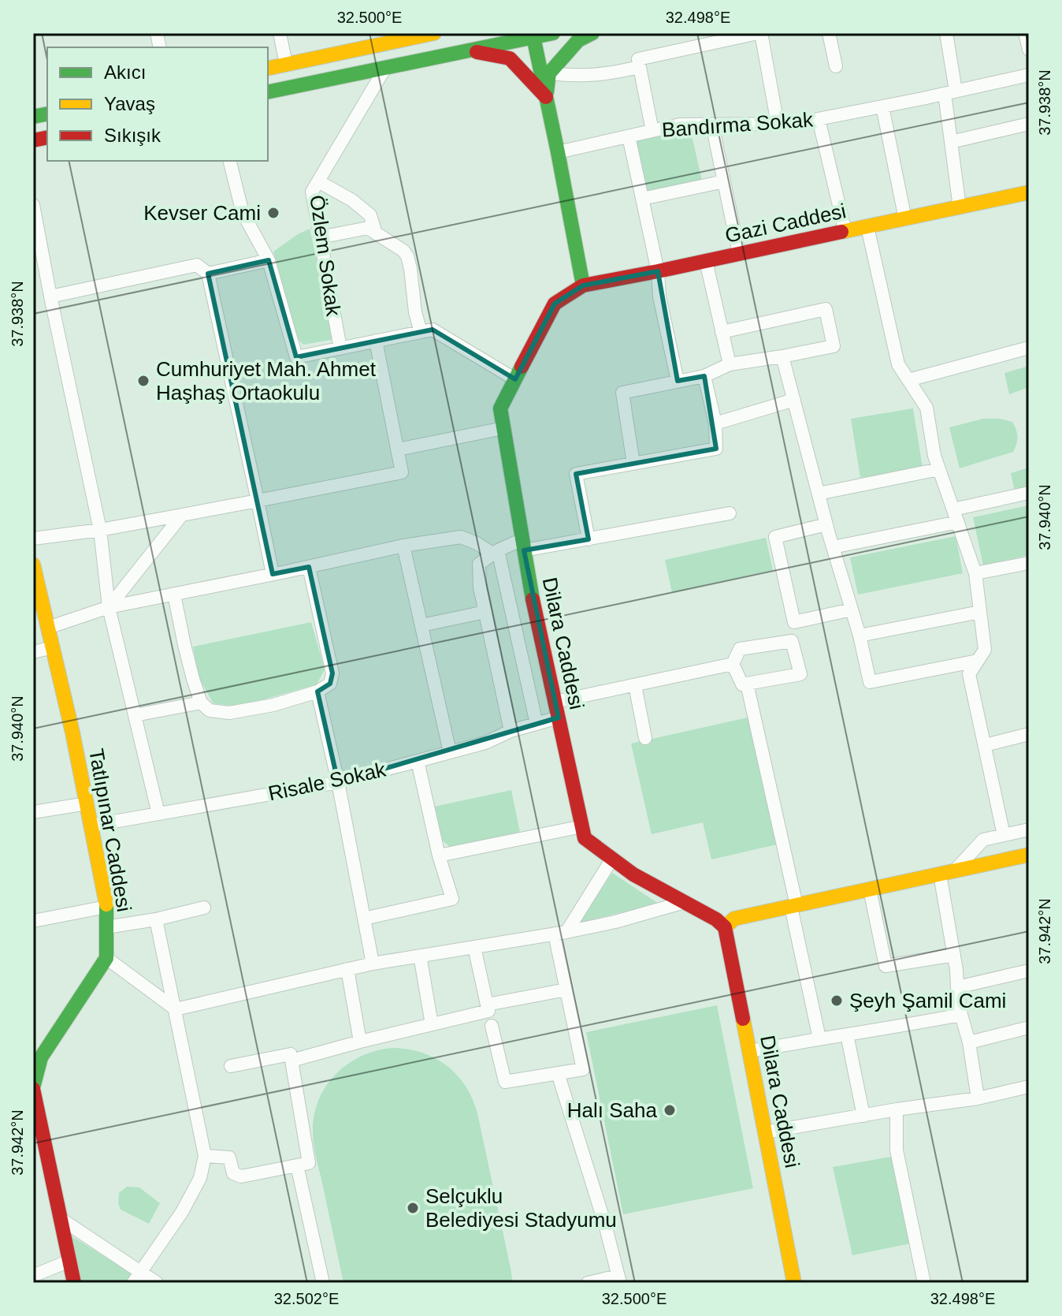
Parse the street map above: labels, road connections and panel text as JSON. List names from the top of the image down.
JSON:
{
  "streets": {
    "street": [
      "Bandırma Sokak",
      "Gazi Caddesi",
      "Özlem Sokak",
      "Dilara Caddesi",
      "Risale Sokak",
      "Tatlıpınar Caddesi"
    ]
  },
  "crossings": [
    ["Gazi Caddesi", "Dilara Caddesi"],
    ["Dilara Caddesi", "Risale Sokak"],
    ["Risale Sokak", "Tatlıpınar Caddesi"]
  ],
  "places": [
    "Kevser Cami",
    "Cumhuriyet Mah. Ahmet Haşhaş Ortaokulu",
    "Şeyh Şamil Cami",
    "Halı Saha",
    "Selçuklu Belediyesi Stadyumu"
  ],
  "legend": ["Akıcı", "Yavaş", "Sıkışık"],
  "coordinates": [
    "32.500°E",
    "32.498°E",
    "37.938°N",
    "37.940°N",
    "37.942°N",
    "32.502°E"
  ]
}
